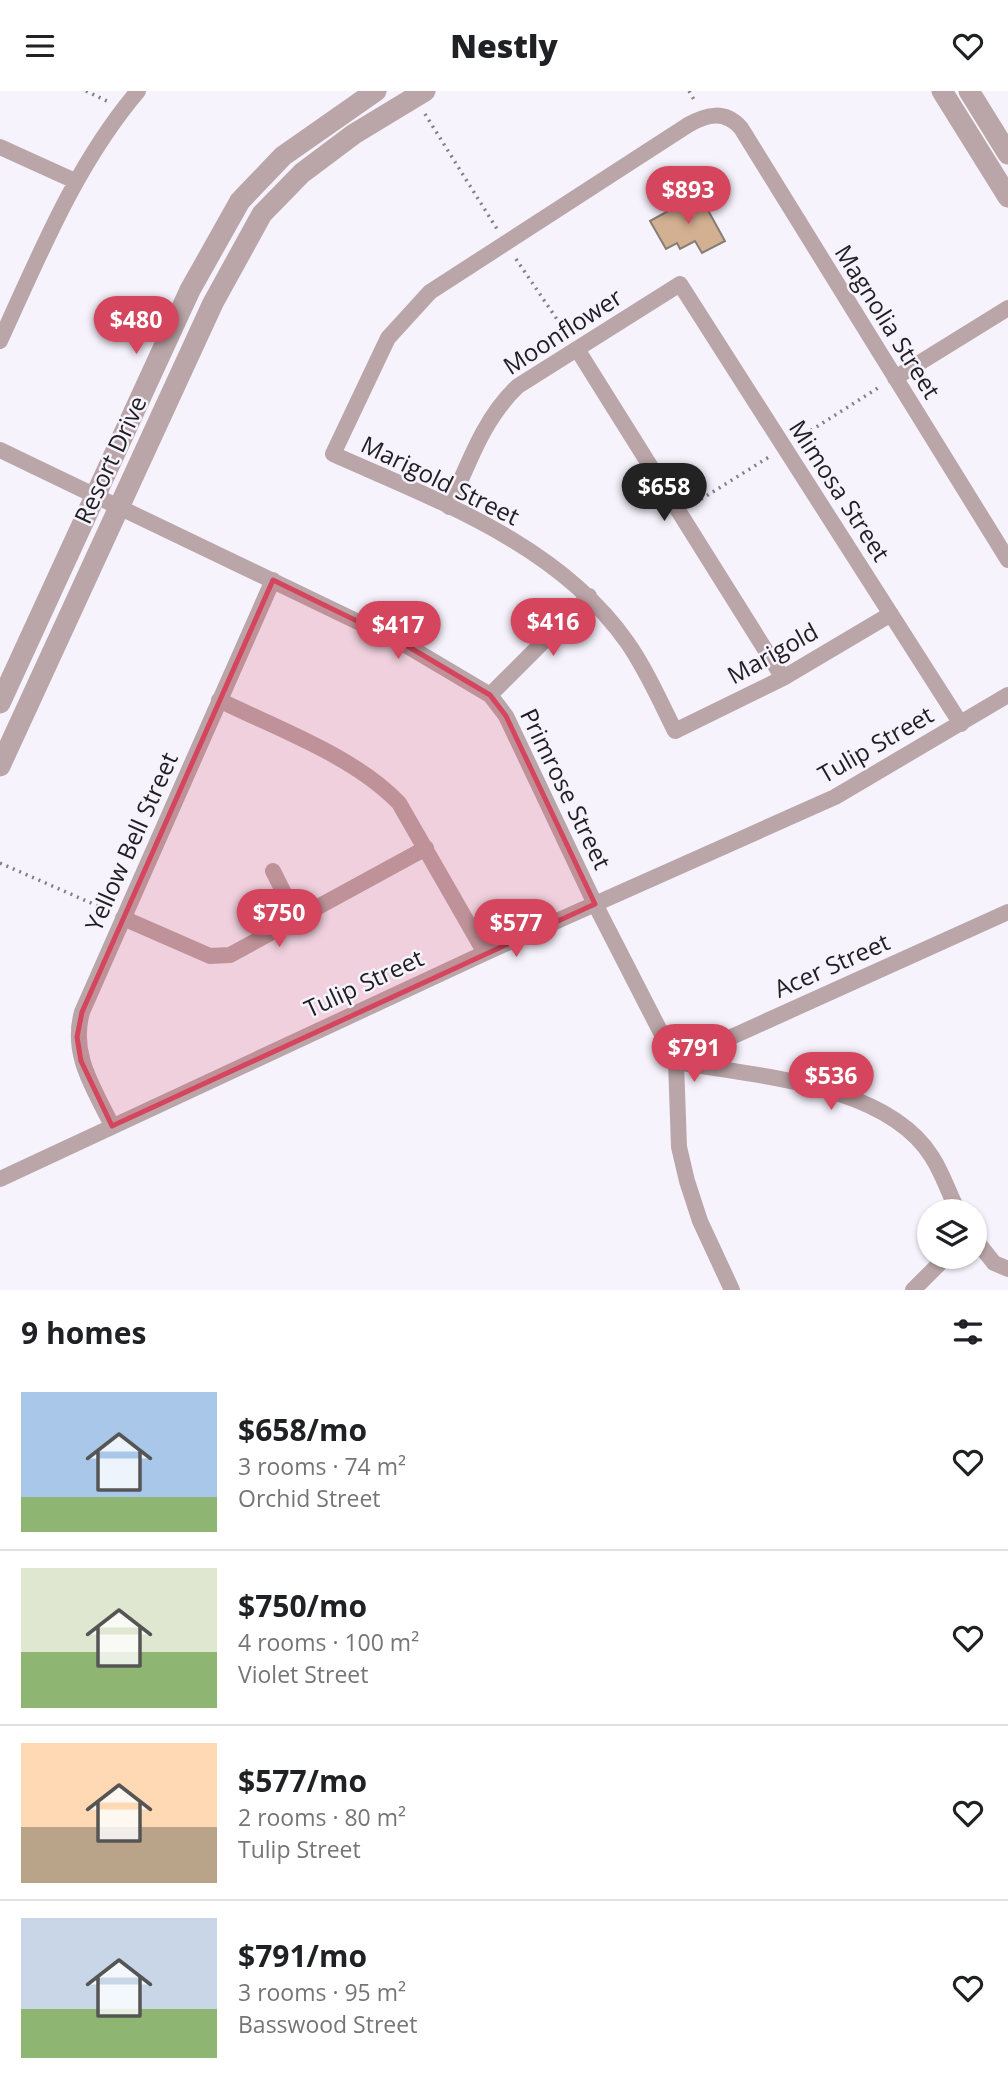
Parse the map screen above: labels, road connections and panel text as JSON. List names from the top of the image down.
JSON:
{
  "streets": {
    "street": [
      "Magnolia Street",
      "Moonflower",
      "Resort Drive",
      "Marigold Street",
      "Mimosa Street",
      "Marigold",
      "Tulip Street",
      "Primrose Street",
      "Yellow Bell Street",
      "Acer Street"
    ]
  },
  "crossings": [
    ["Magnolia Street", "Marigold Street"],
    ["Moonflower", "Marigold Street"],
    ["Moonflower", "Mimosa Street"],
    ["Resort Drive", "Primrose Street"],
    ["Marigold Street", "Marigold"],
    ["Mimosa Street", "Marigold"],
    ["Mimosa Street", "Tulip Street"],
    ["Tulip Street", "Primrose Street"],
    ["Tulip Street", "Yellow Bell Street"],
    ["Primrose Street", "Yellow Bell Street"],
    ["Primrose Street", "Acer Street"]
  ],
  "page": {
    "header": "Nestly",
    "price": [
      "$893",
      "$480",
      "$658",
      "$416",
      "$417",
      "$750",
      "$577",
      "$791",
      "$536"
    ],
    "heading": "9 homes",
    "list": [
      {
        "name": "$658/mo",
        "note": "3 rooms · 74 m² · Orchid Street"
      },
      {
        "name": "$750/mo",
        "note": "4 rooms · 100 m² · Violet Street"
      },
      {
        "name": "$577/mo",
        "note": "2 rooms · 80 m² · Tulip Street"
      },
      {
        "name": "$791/mo",
        "note": "3 rooms · 95 m² · Basswood Street"
      }
    ]
  }
}
